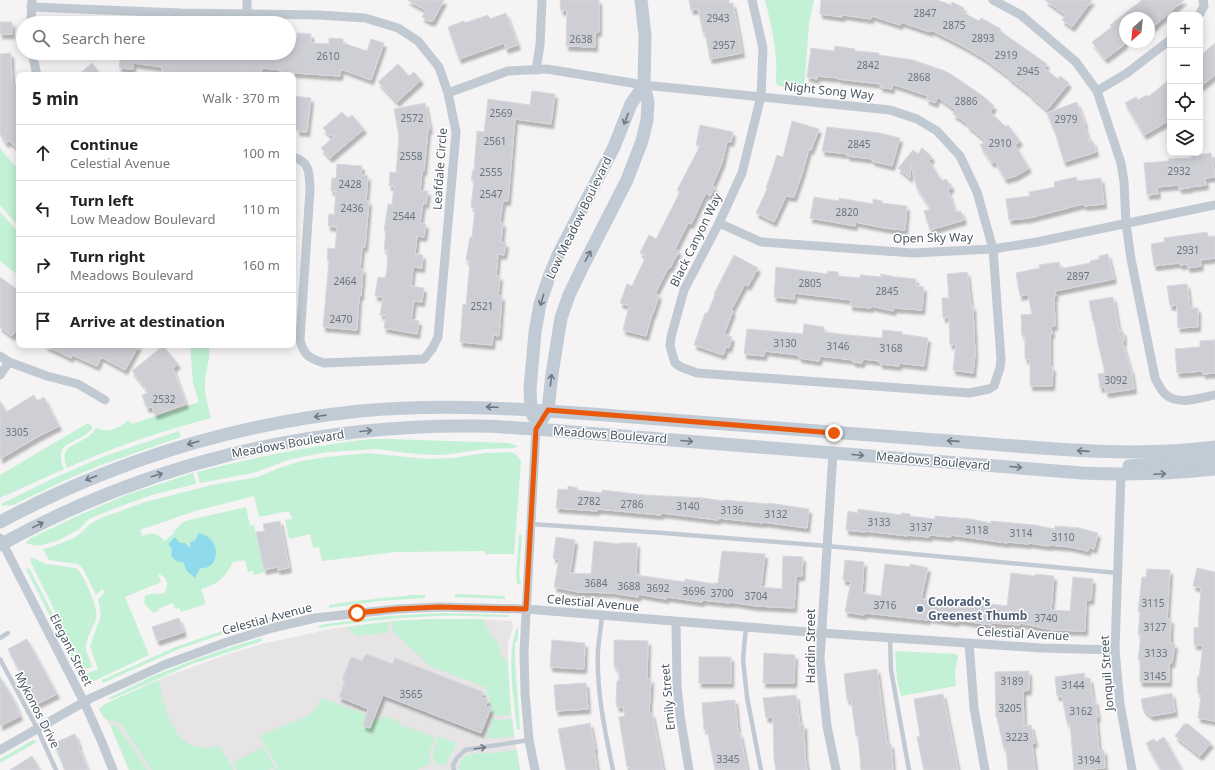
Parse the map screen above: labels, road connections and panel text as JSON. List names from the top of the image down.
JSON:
{
  "streets": {
    "main road": ["Low Meadow Boulevard", "Meadows Boulevard"],
    "street": [
      "Night Song Way",
      "Leafdale Circle",
      "Open Sky Way",
      "Black Canyon Way",
      "Celestial Avenue",
      "Hardin Street",
      "Elegant Street",
      "Jonquil Street",
      "Emily Street"
    ],
    "lane": ["Mykonos Drive"]
  },
  "crossings": [
    ["Night Song Way", "Leafdale Circle"],
    ["Night Song Way", "Low Meadow Boulevard"],
    ["Night Song Way", "Open Sky Way"],
    ["Night Song Way", "Black Canyon Way"],
    ["Low Meadow Boulevard", "Meadows Boulevard"],
    ["Low Meadow Boulevard", "Celestial Avenue"],
    ["Open Sky Way", "Black Canyon Way"],
    ["Meadows Boulevard", "Hardin Street"],
    ["Meadows Boulevard", "Elegant Street"],
    ["Meadows Boulevard", "Jonquil Street"],
    ["Celestial Avenue", "Hardin Street"],
    ["Celestial Avenue", "Elegant Street"],
    ["Celestial Avenue", "Jonquil Street"],
    ["Celestial Avenue", "Emily Street"],
    ["Celestial Avenue", "Mykonos Drive"]
  ],
  "places": ["Colorado's Greenest Thumb"],
  "house_numbers": [
    "2847",
    "2943",
    "2875",
    "2893",
    "2638",
    "2957",
    "2919",
    "2610",
    "2842",
    "2945",
    "2868",
    "2886",
    "2569",
    "2572",
    "2979",
    "2561",
    "2910",
    "2845",
    "2558",
    "2932",
    "2555",
    "2428",
    "2547",
    "2436",
    "2820",
    "2544",
    "2931",
    "2897",
    "2464",
    "2805",
    "2845",
    "2521",
    "2470",
    "3130",
    "3146",
    "3168",
    "3092",
    "2532",
    "3305",
    "2782",
    "2786",
    "3140",
    "3136",
    "3132",
    "3133",
    "3137",
    "3118",
    "3114",
    "3110",
    "3684",
    "3688",
    "3692",
    "3696",
    "3700",
    "3704",
    "3115",
    "3716",
    "3740",
    "3127",
    "3133",
    "3145",
    "3189",
    "3144",
    "3565",
    "3205",
    "3162",
    "3223",
    "3345",
    "3194"
  ],
  "north": "bottom left",
  "page": {
    "map_buttons": ["+", "−"],
    "search": "Search here",
    "heading": ["5 min", "Walk · 370 m"],
    "list": [
      ["Continue", "Celestial Avenue", "100 m"],
      ["Turn left", "Low Meadow Boulevard", "110 m"],
      ["Turn right", "Meadows Boulevard", "160 m"],
      "Arrive at destination"
    ]
  }
}
